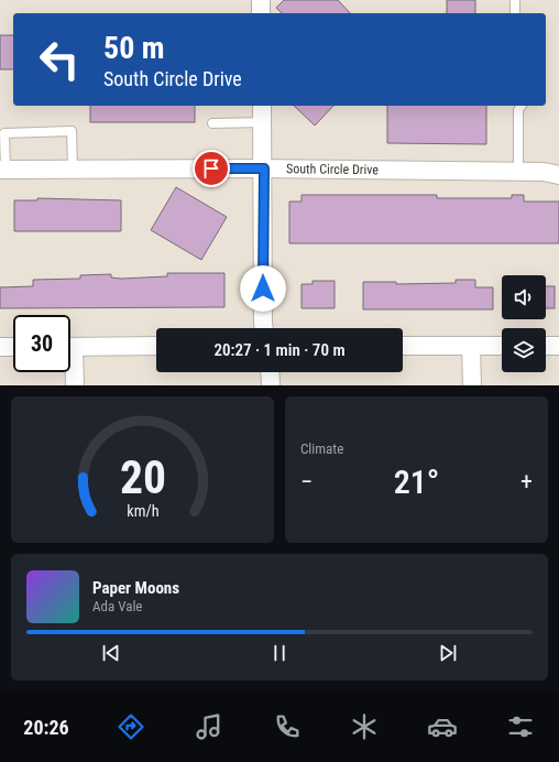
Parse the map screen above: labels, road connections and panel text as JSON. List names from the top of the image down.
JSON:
{
  "streets": {
    "street": ["South Circle Drive"]
  },
  "page": {
    "turn": ["50 m", "South Circle Drive"],
    "limit": "30",
    "trip": "20:27 · 1 min · 70 m",
    "tile": "Climate",
    "heat": ["−", "21°", "+"],
    "song": ["Paper Moons", "Ada Vale"],
    "tabs": "20:26",
    "gauge": ["20", "km/h"]
  }
}
